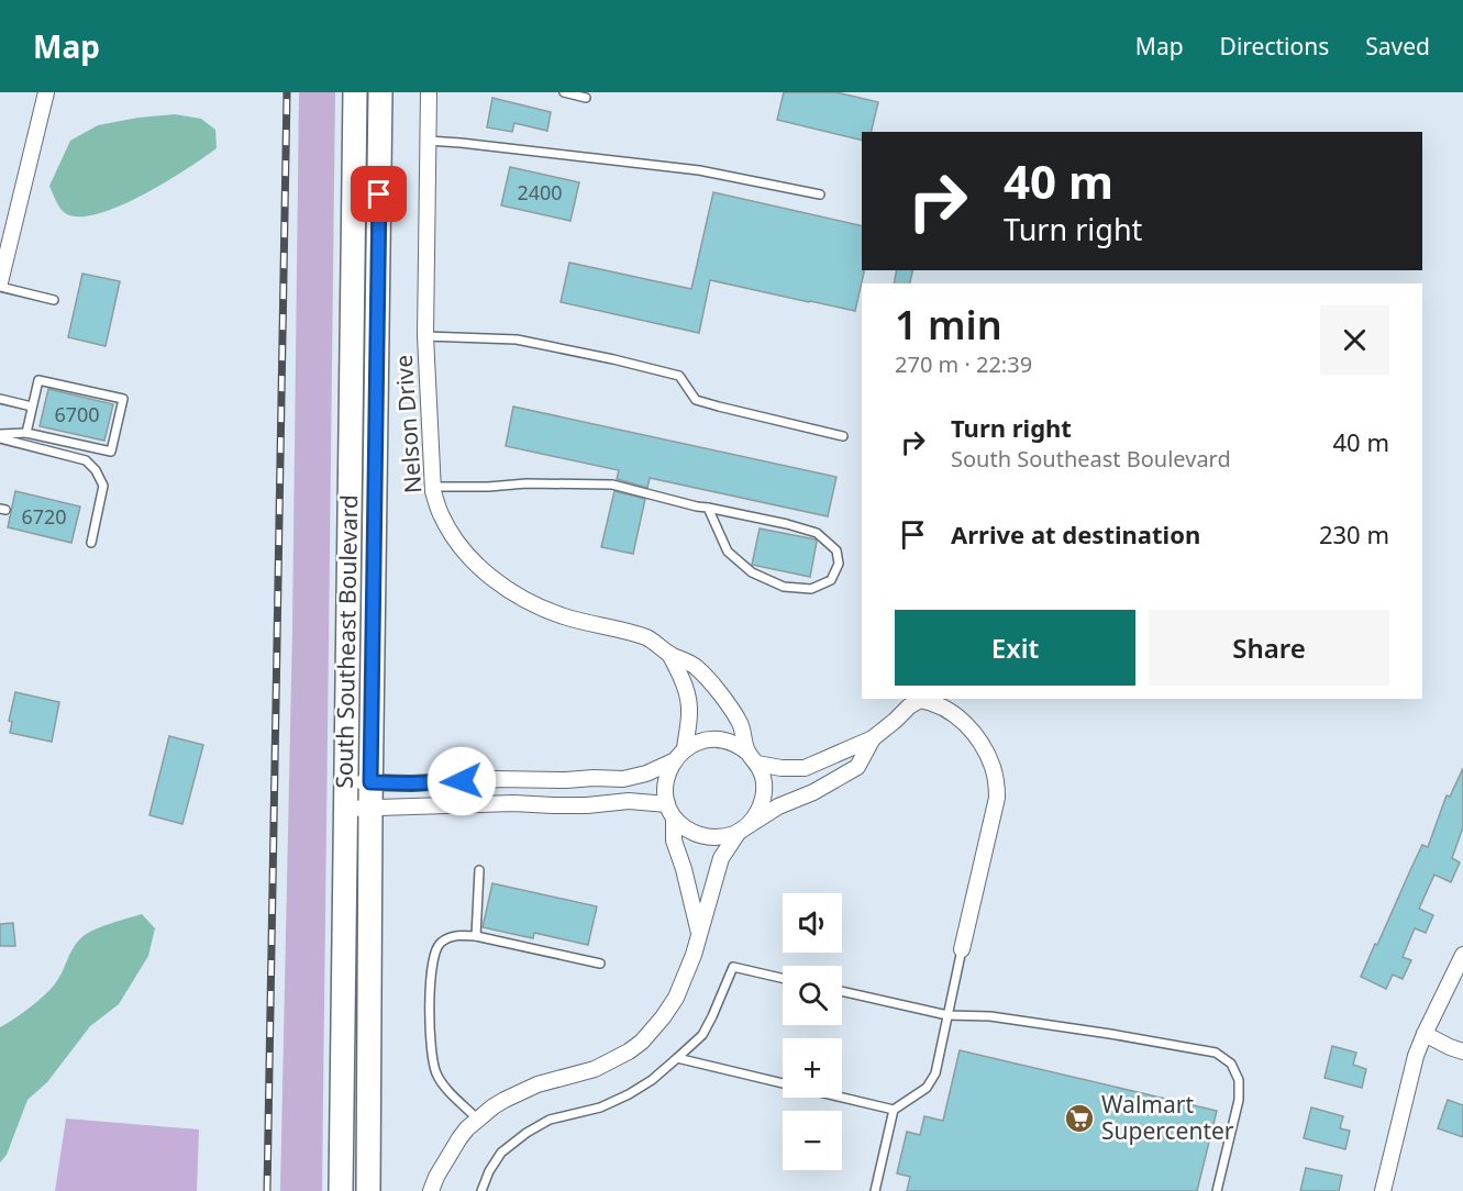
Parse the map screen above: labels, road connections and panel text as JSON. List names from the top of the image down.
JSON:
{
  "streets": {
    "main road": ["South Southeast Boulevard"],
    "street": ["Nelson Drive"]
  },
  "places": {
    "supermarket": ["Walmart Supercenter"]
  },
  "house_numbers": ["2400", "6700", "6720"],
  "page": {
    "header": "Map",
    "nav": ["Map", "Directions", "Saved"],
    "turn": ["40 m", "Turn right"],
    "heading": ["1 min", "270 m · 22:39"],
    "list": [
      {
        "name": "Turn right",
        "note": "South Southeast Boulevard",
        "value": "40 m"
      },
      {
        "name": "Arrive at destination",
        "value": "230 m"
      }
    ],
    "buttons": ["Exit", "Share"],
    "map_buttons": ["+", "−"]
  }
}
